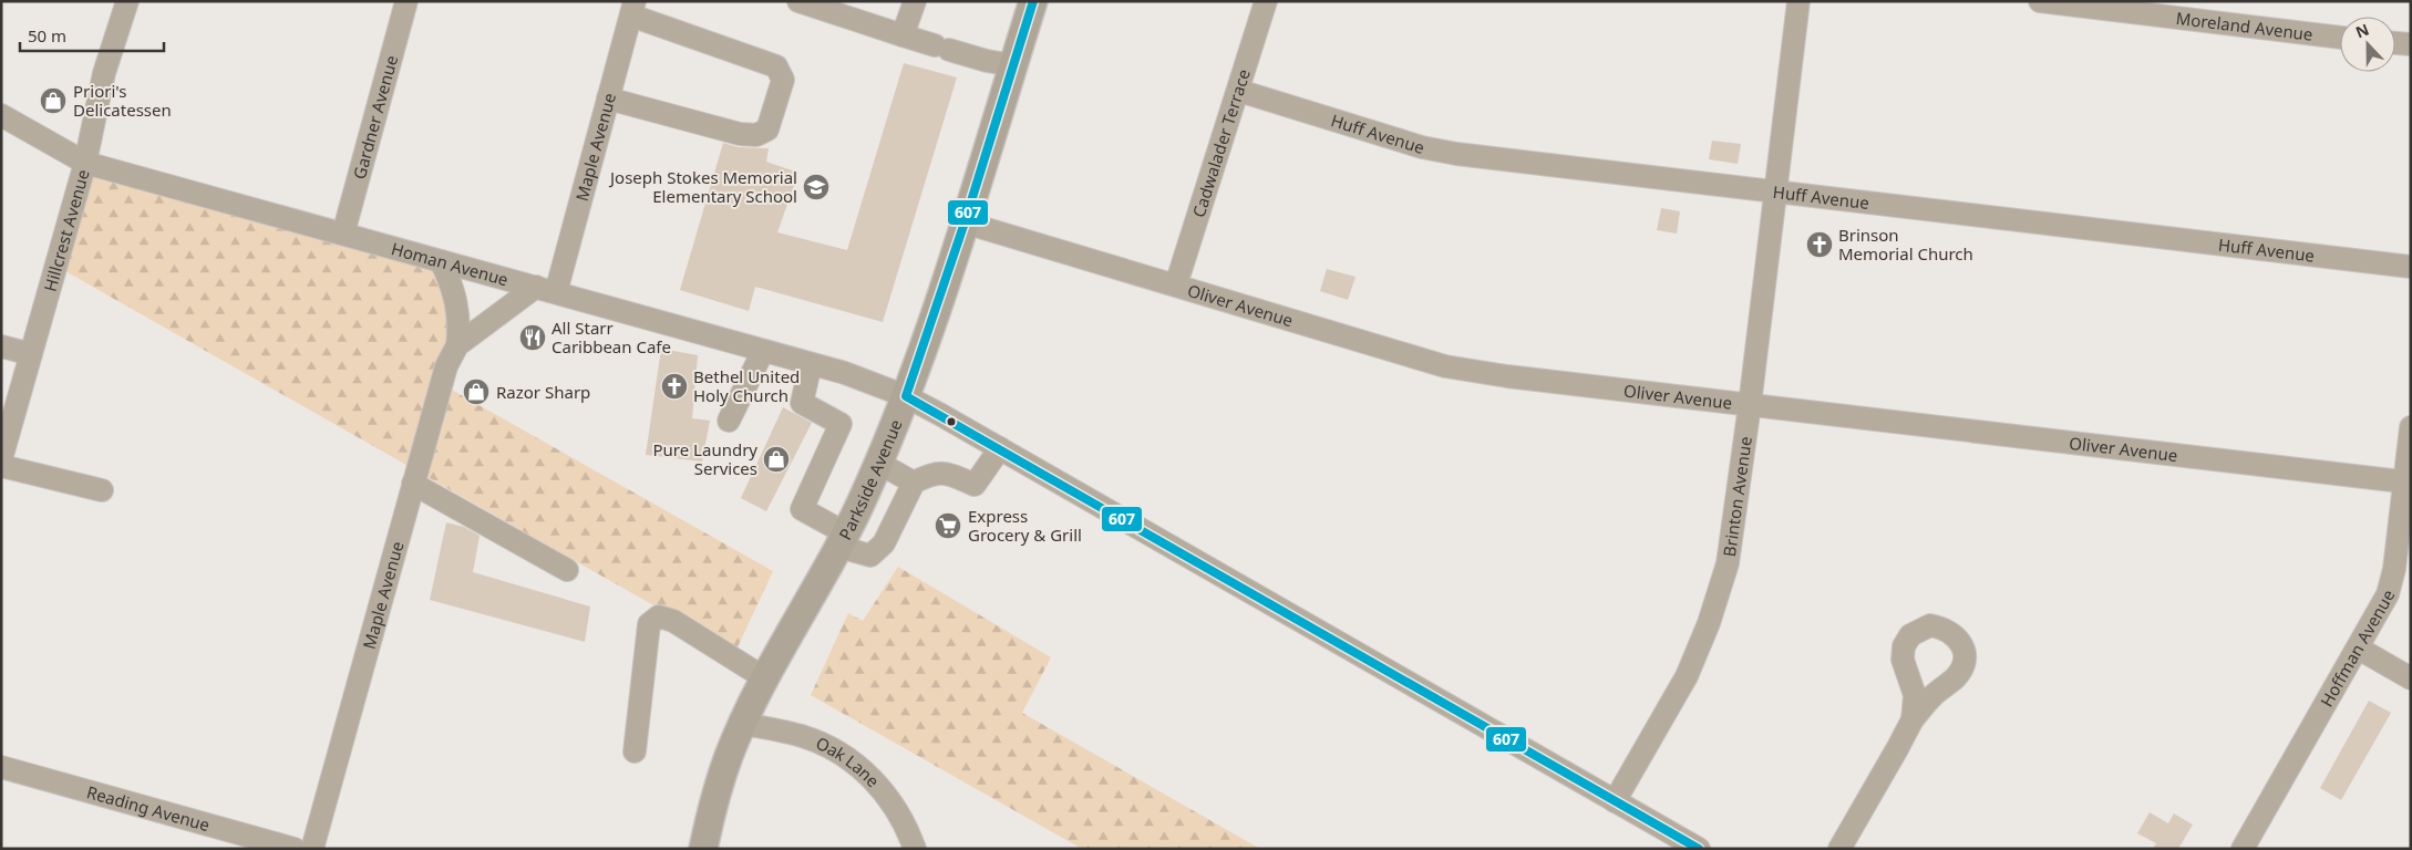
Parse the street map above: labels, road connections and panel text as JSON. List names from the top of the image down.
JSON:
{
  "streets": {
    "main road": ["Parkside Avenue"],
    "street": [
      "Moreland Avenue",
      "Gardner Avenue",
      "Huff Avenue",
      "Cadwalader Terrace",
      "Maple Avenue",
      "Hillcrest Avenue",
      "Homan Avenue",
      "Oliver Avenue",
      "Brinton Avenue",
      "Hoffman Avenue",
      "Oak Lane",
      "Reading Avenue"
    ]
  },
  "crossings": [
    ["Gardner Avenue", "Homan Avenue"],
    ["Huff Avenue", "Cadwalader Terrace"],
    ["Huff Avenue", "Brinton Avenue"],
    ["Cadwalader Terrace", "Oliver Avenue"],
    ["Maple Avenue", "Homan Avenue"],
    ["Hillcrest Avenue", "Homan Avenue"],
    ["Homan Avenue", "Parkside Avenue"],
    ["Homan Avenue", "Brinton Avenue"],
    ["Oliver Avenue", "Parkside Avenue"],
    ["Oliver Avenue", "Brinton Avenue"],
    ["Oliver Avenue", "Hoffman Avenue"],
    ["Parkside Avenue", "Oak Lane"]
  ],
  "places": {
    "shop": ["Priori's Delicatessen", "Razor Sharp", "Pure Laundry Services"],
    "school or university": ["Joseph Stokes Memorial Elementary School"],
    "church": ["Brinson Memorial Church", "Bethel United Holy Church"],
    "restaurant": ["All Starr Caribbean Cafe"],
    "supermarket": ["Express Grocery & Grill"]
  },
  "lines": ["transit line 607"],
  "scale_bar": "50 m",
  "north": "top"
}
